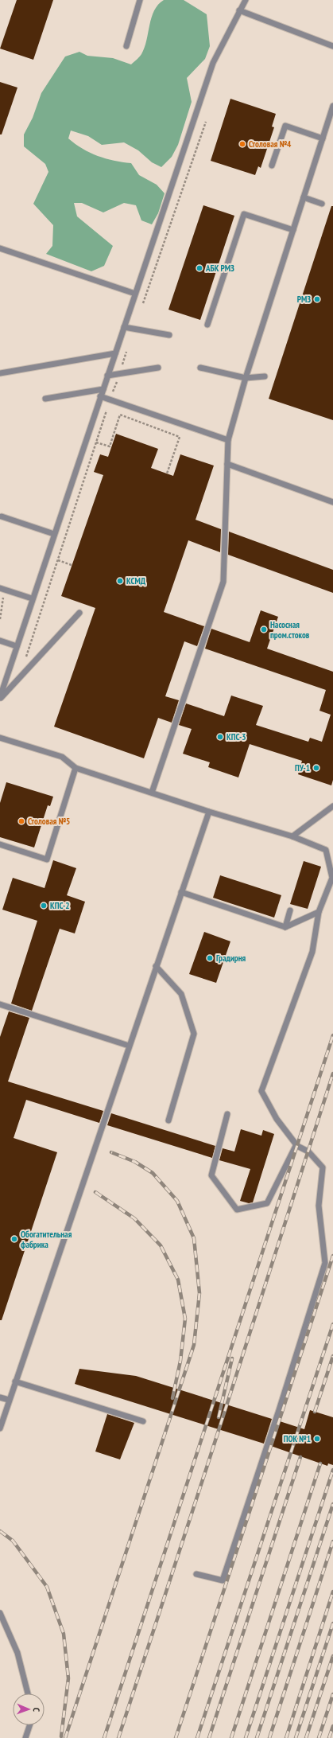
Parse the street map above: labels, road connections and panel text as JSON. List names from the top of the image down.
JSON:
{
  "places": [
    "Столовая №4",
    "АБК РМЗ",
    "РМЗ",
    "КСМД",
    "Насосная пром.стоков",
    "КПС-3",
    "ПУ-1",
    "Столовая №5",
    "КПС-2",
    "Градирня",
    "Обогатительная фабрика",
    "ПОК №1"
  ],
  "north": "right"
}
